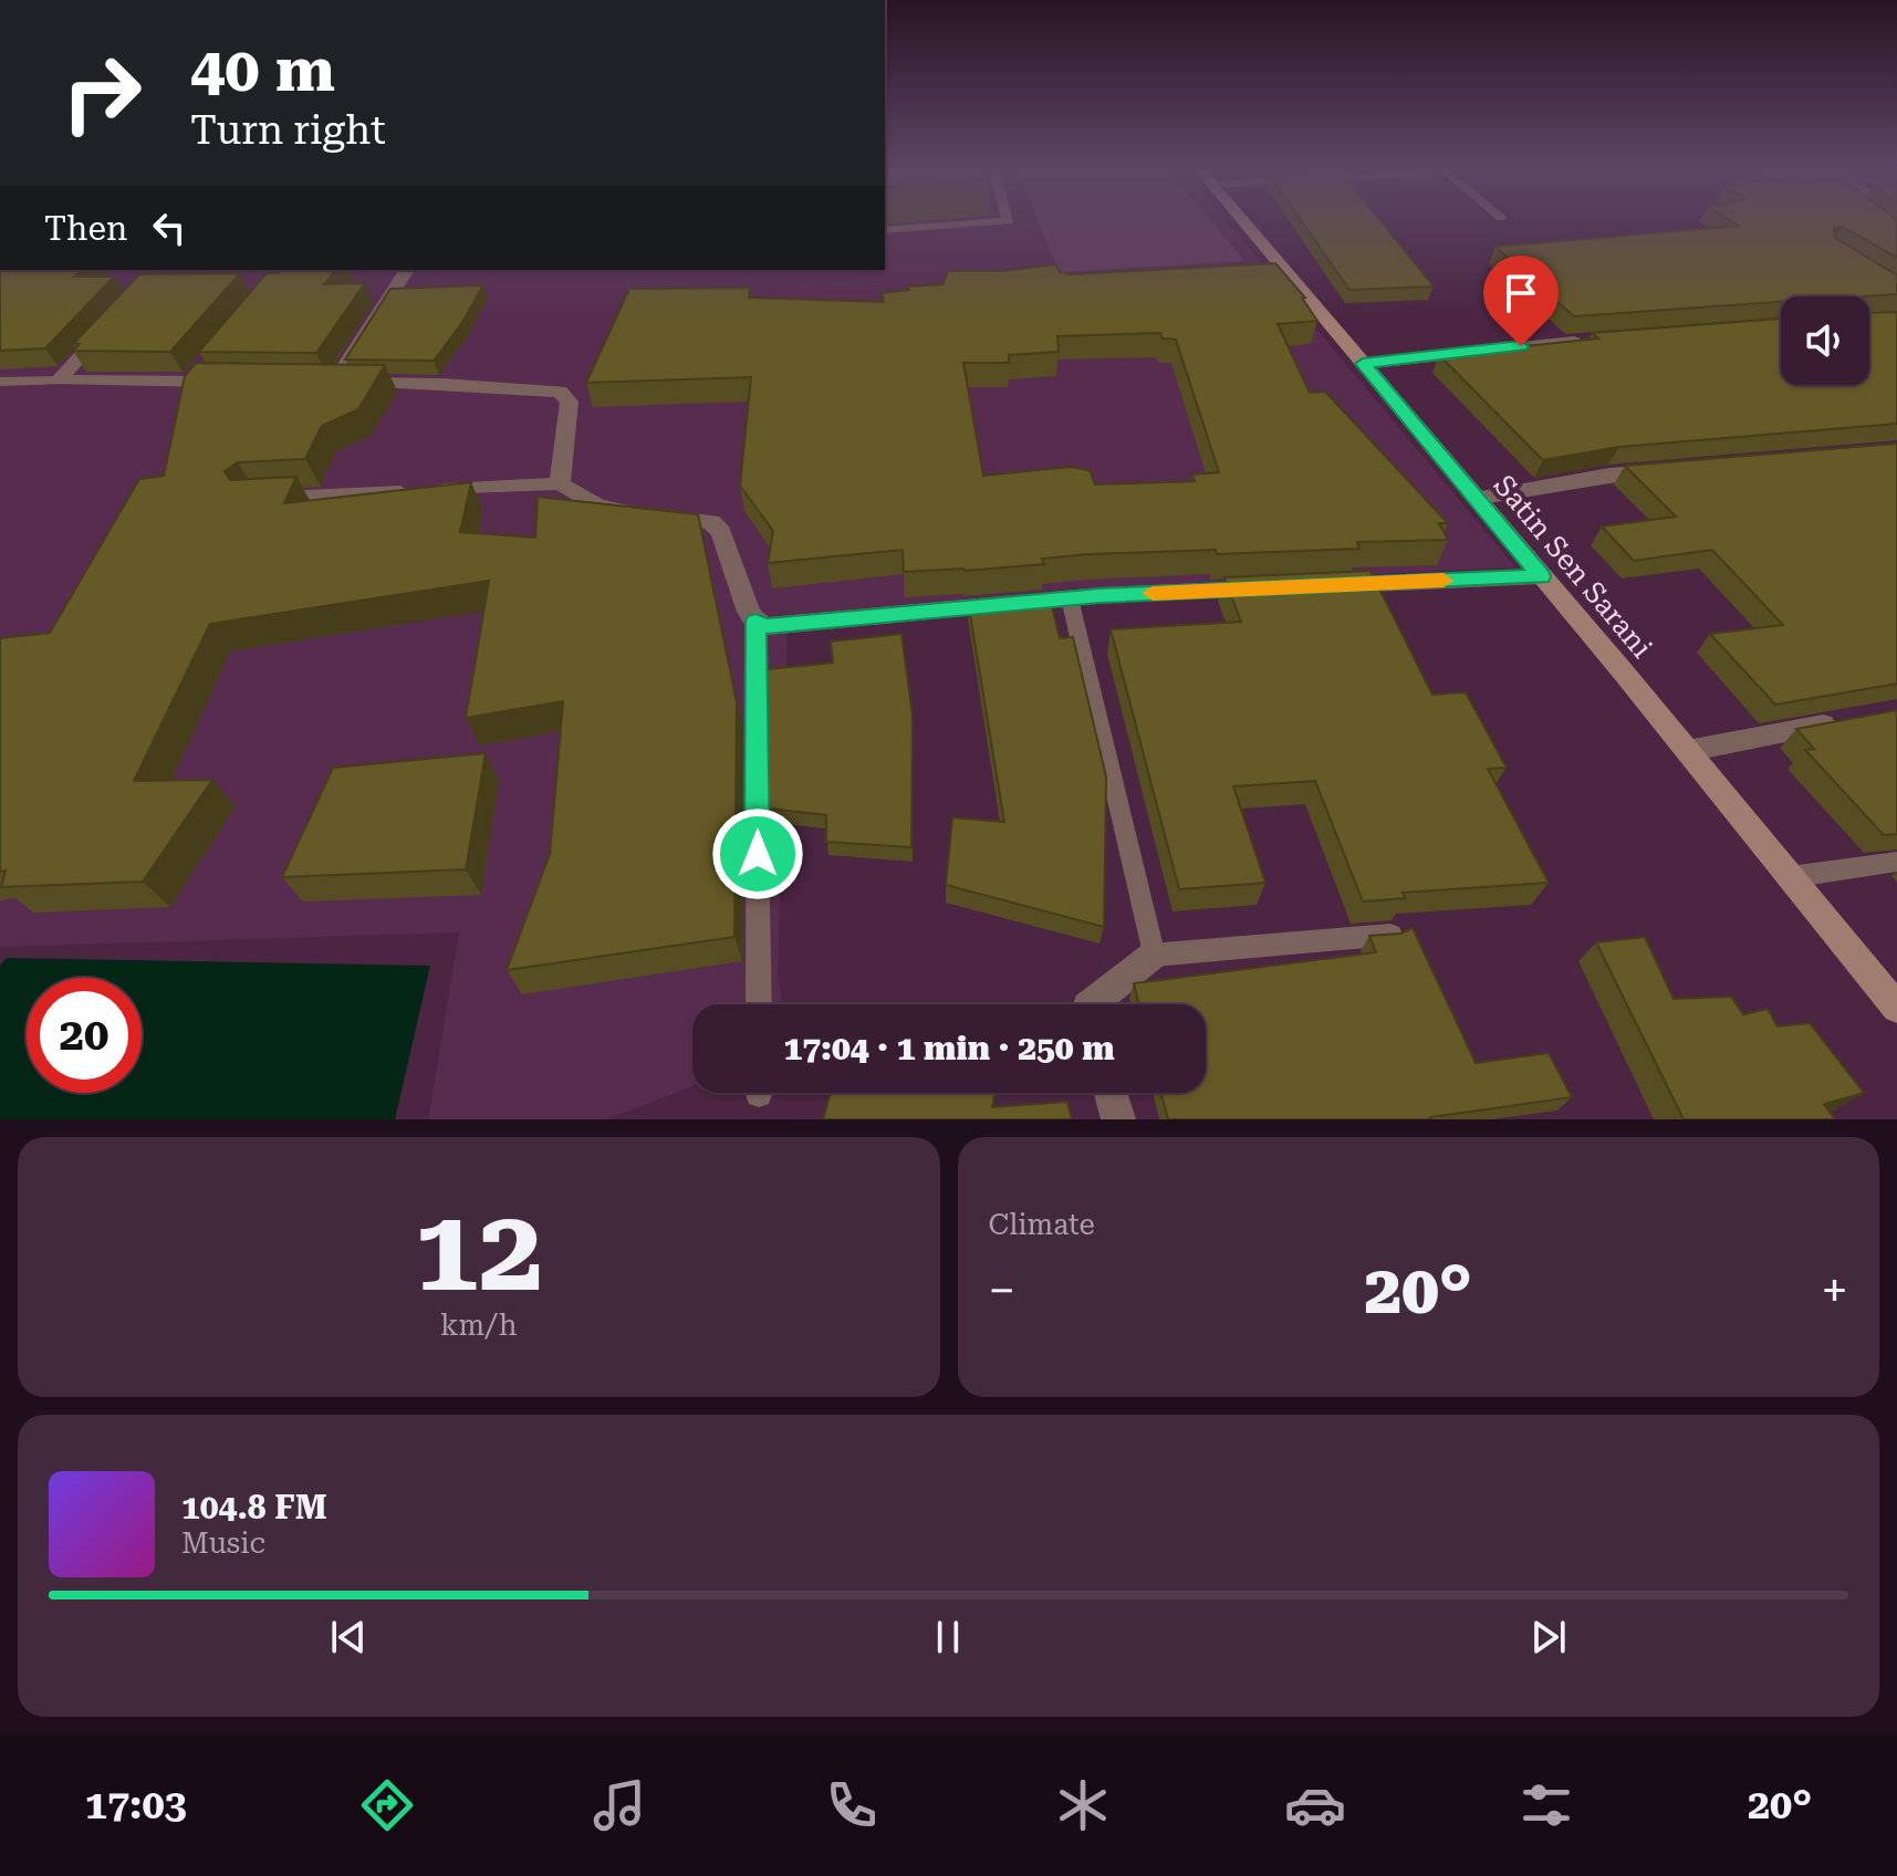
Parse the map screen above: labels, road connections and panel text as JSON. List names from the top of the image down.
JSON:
{
  "streets": {
    "main road": ["Satin Sen Sarani"]
  },
  "page": {
    "turn": ["40 m", "Turn right"],
    "then": "Then",
    "limit": "20",
    "trip": "17:04 · 1 min · 250 m",
    "tile": [
      ["12", "km/h"],
      "Climate"
    ],
    "heat": ["−", "20°", "+"],
    "song": ["104.8 FM", "Music"],
    "tabs": ["17:03", "20°"]
  }
}
